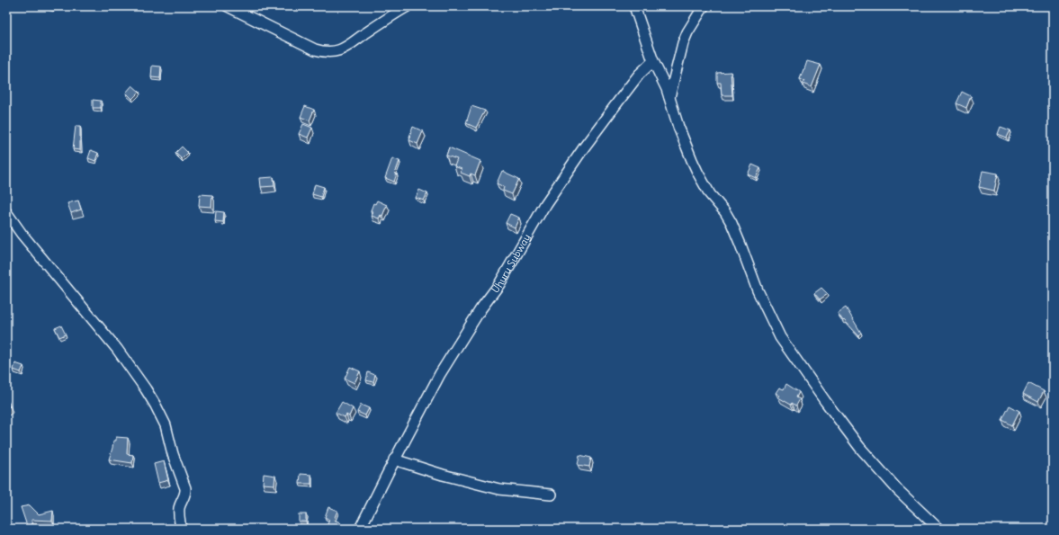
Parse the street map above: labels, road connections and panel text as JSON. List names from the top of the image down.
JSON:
{
  "streets": {
    "street": ["Uhuru Subway"]
  }
}
